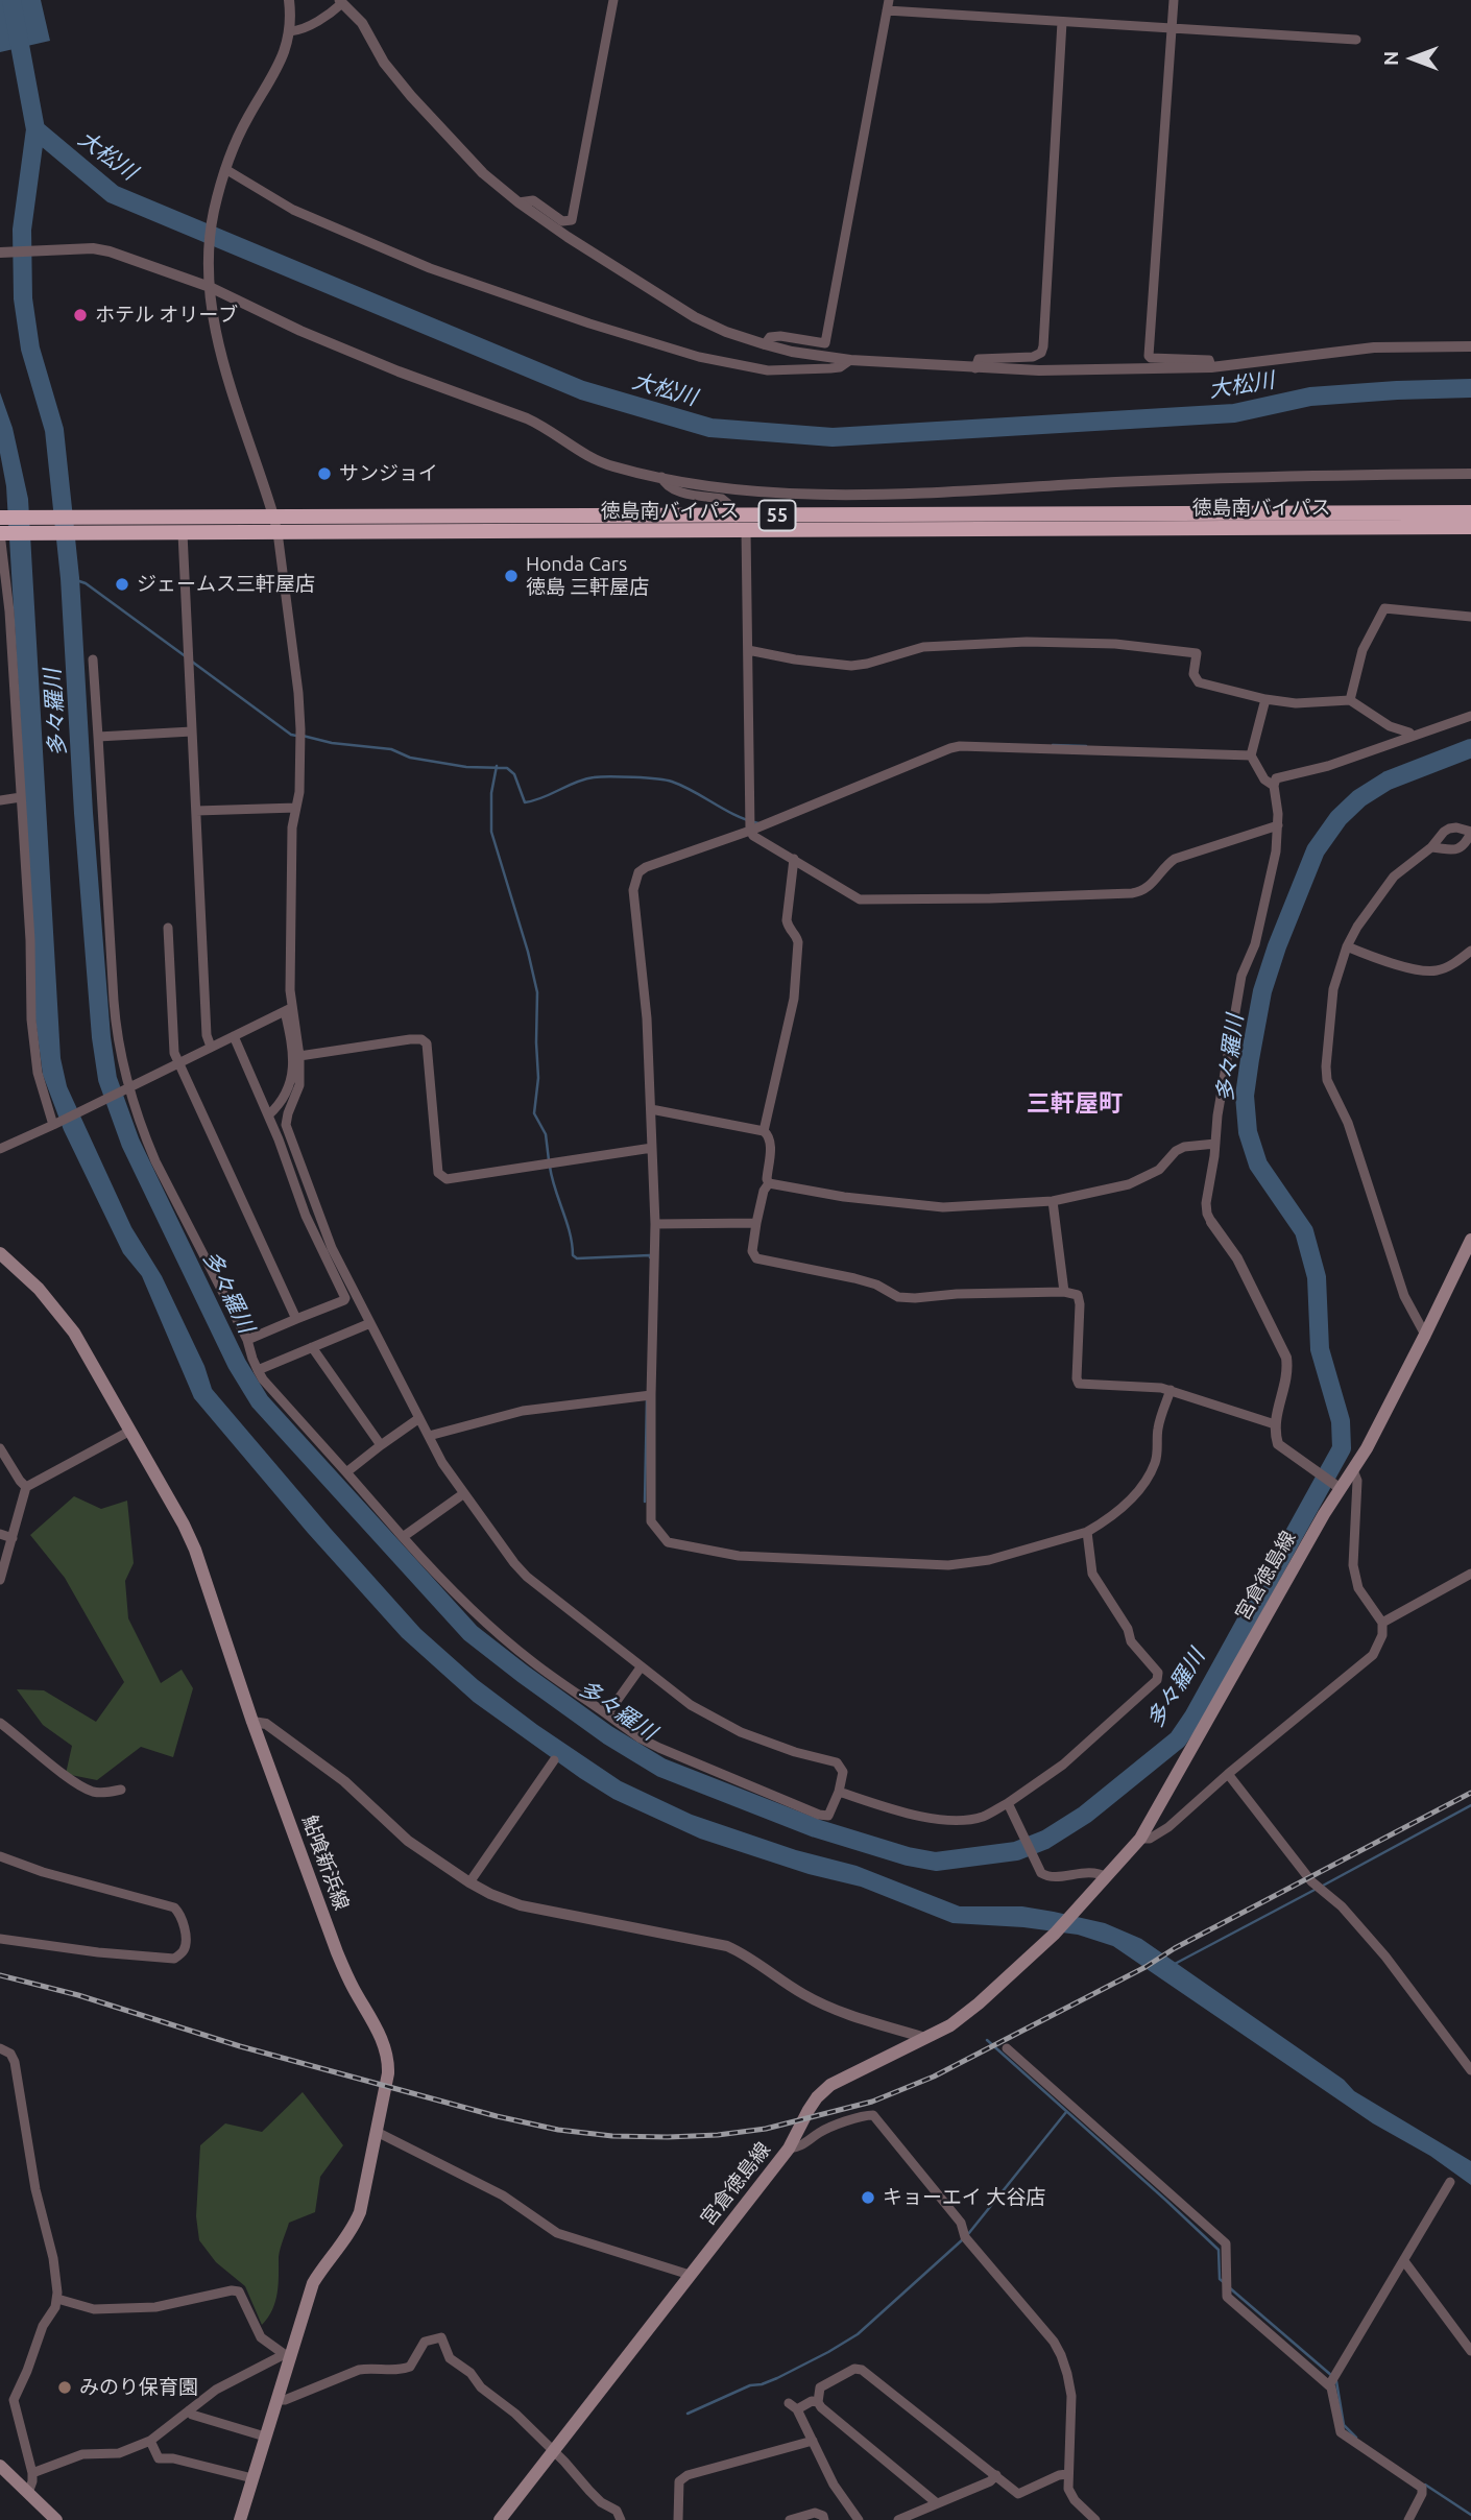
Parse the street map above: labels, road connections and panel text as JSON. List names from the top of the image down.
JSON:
{
  "streets": {
    "highway": ["徳島南バイパス", "55"],
    "main road": ["宮倉徳島線", "鮎喰新浜線"]
  },
  "districts": ["三軒屋町"],
  "water": ["大松川", "多々羅川"],
  "places": [
    "ホテル オリーブ",
    "サンジョイ",
    "Honda Cars 徳島 三軒屋店",
    "ジェームス三軒屋店",
    "キョーエイ 大谷店",
    "みのり保育園"
  ],
  "north": "left"
}
